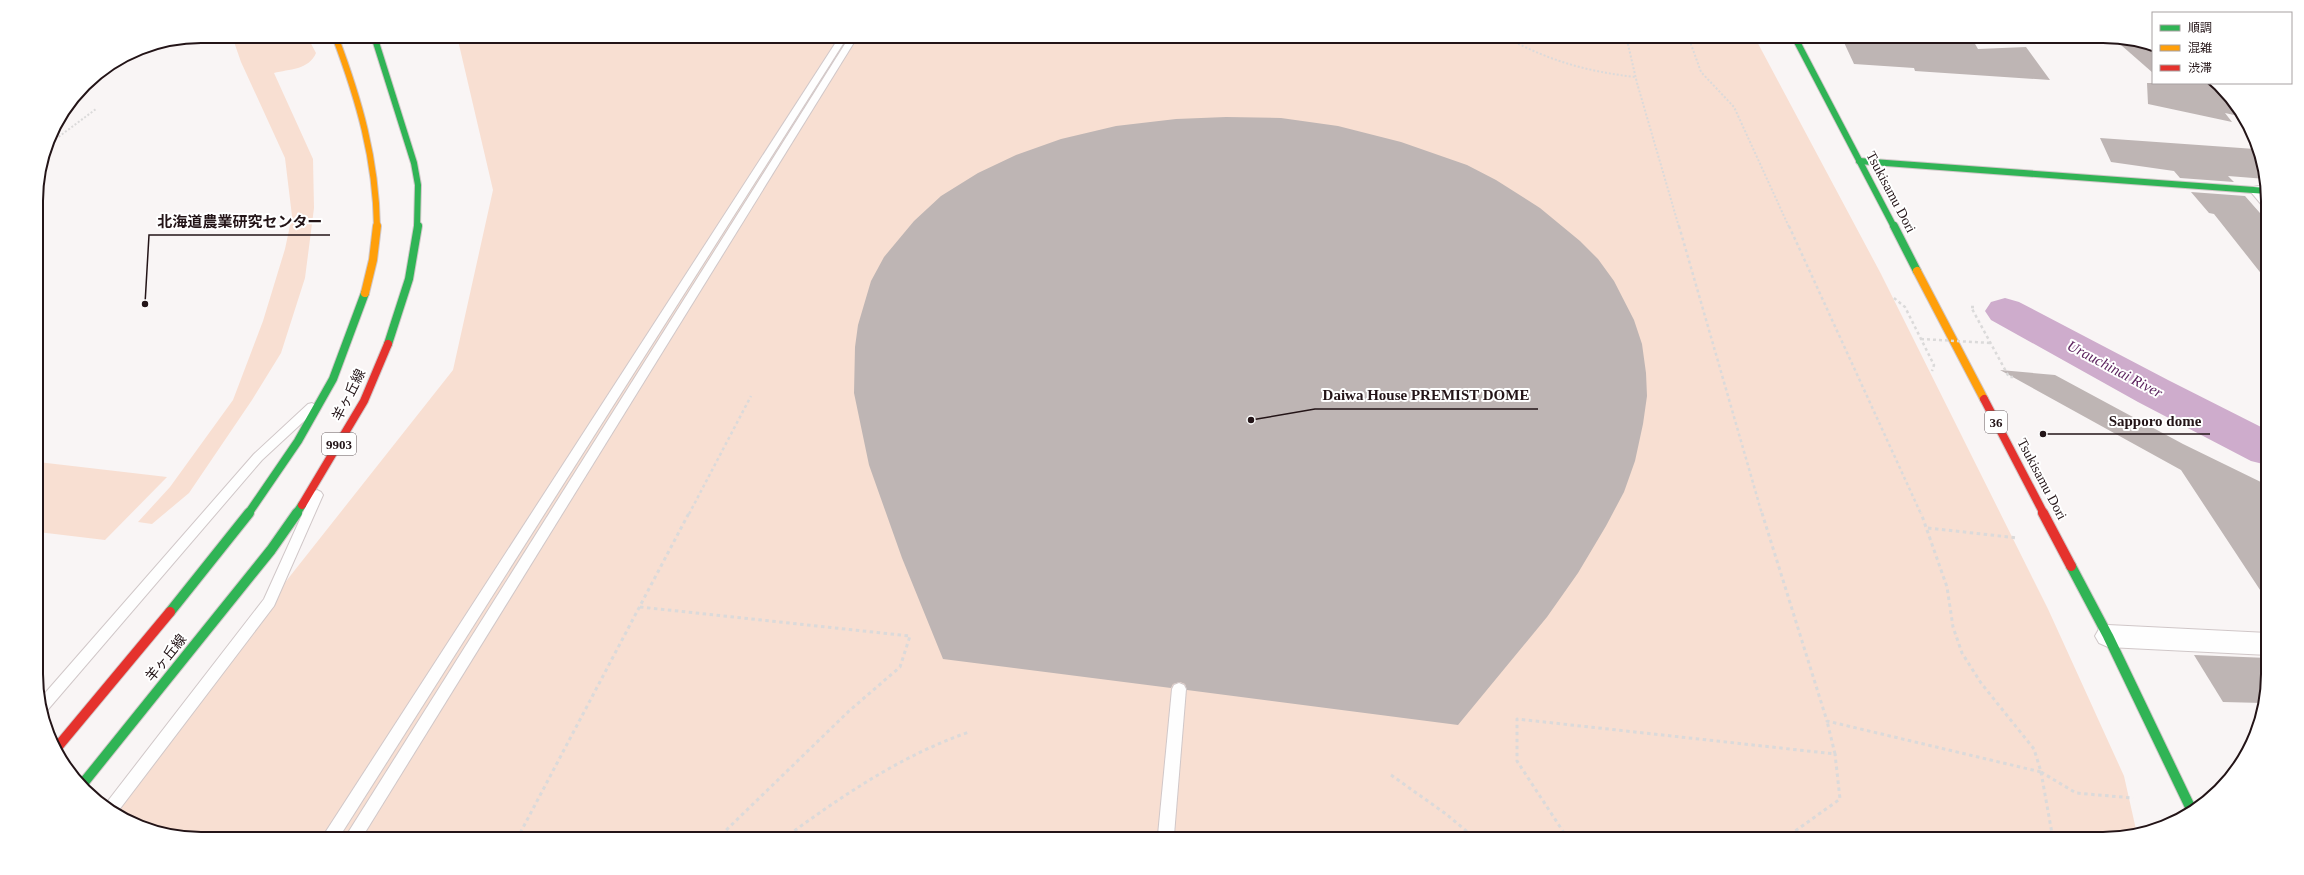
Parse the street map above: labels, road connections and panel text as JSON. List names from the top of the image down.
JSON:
{
  "streets": {
    "main road": [
      "Tsukisamu Dori",
      "羊ヶ丘線",
      "36",
      "9903"
    ]
  },
  "water": ["Urauchinai River"],
  "places": ["北海道農業研究センター", "Daiwa House PREMIST DOME", "Sapporo dome"],
  "legend": ["順調", "混雑", "渋滞"]
}
